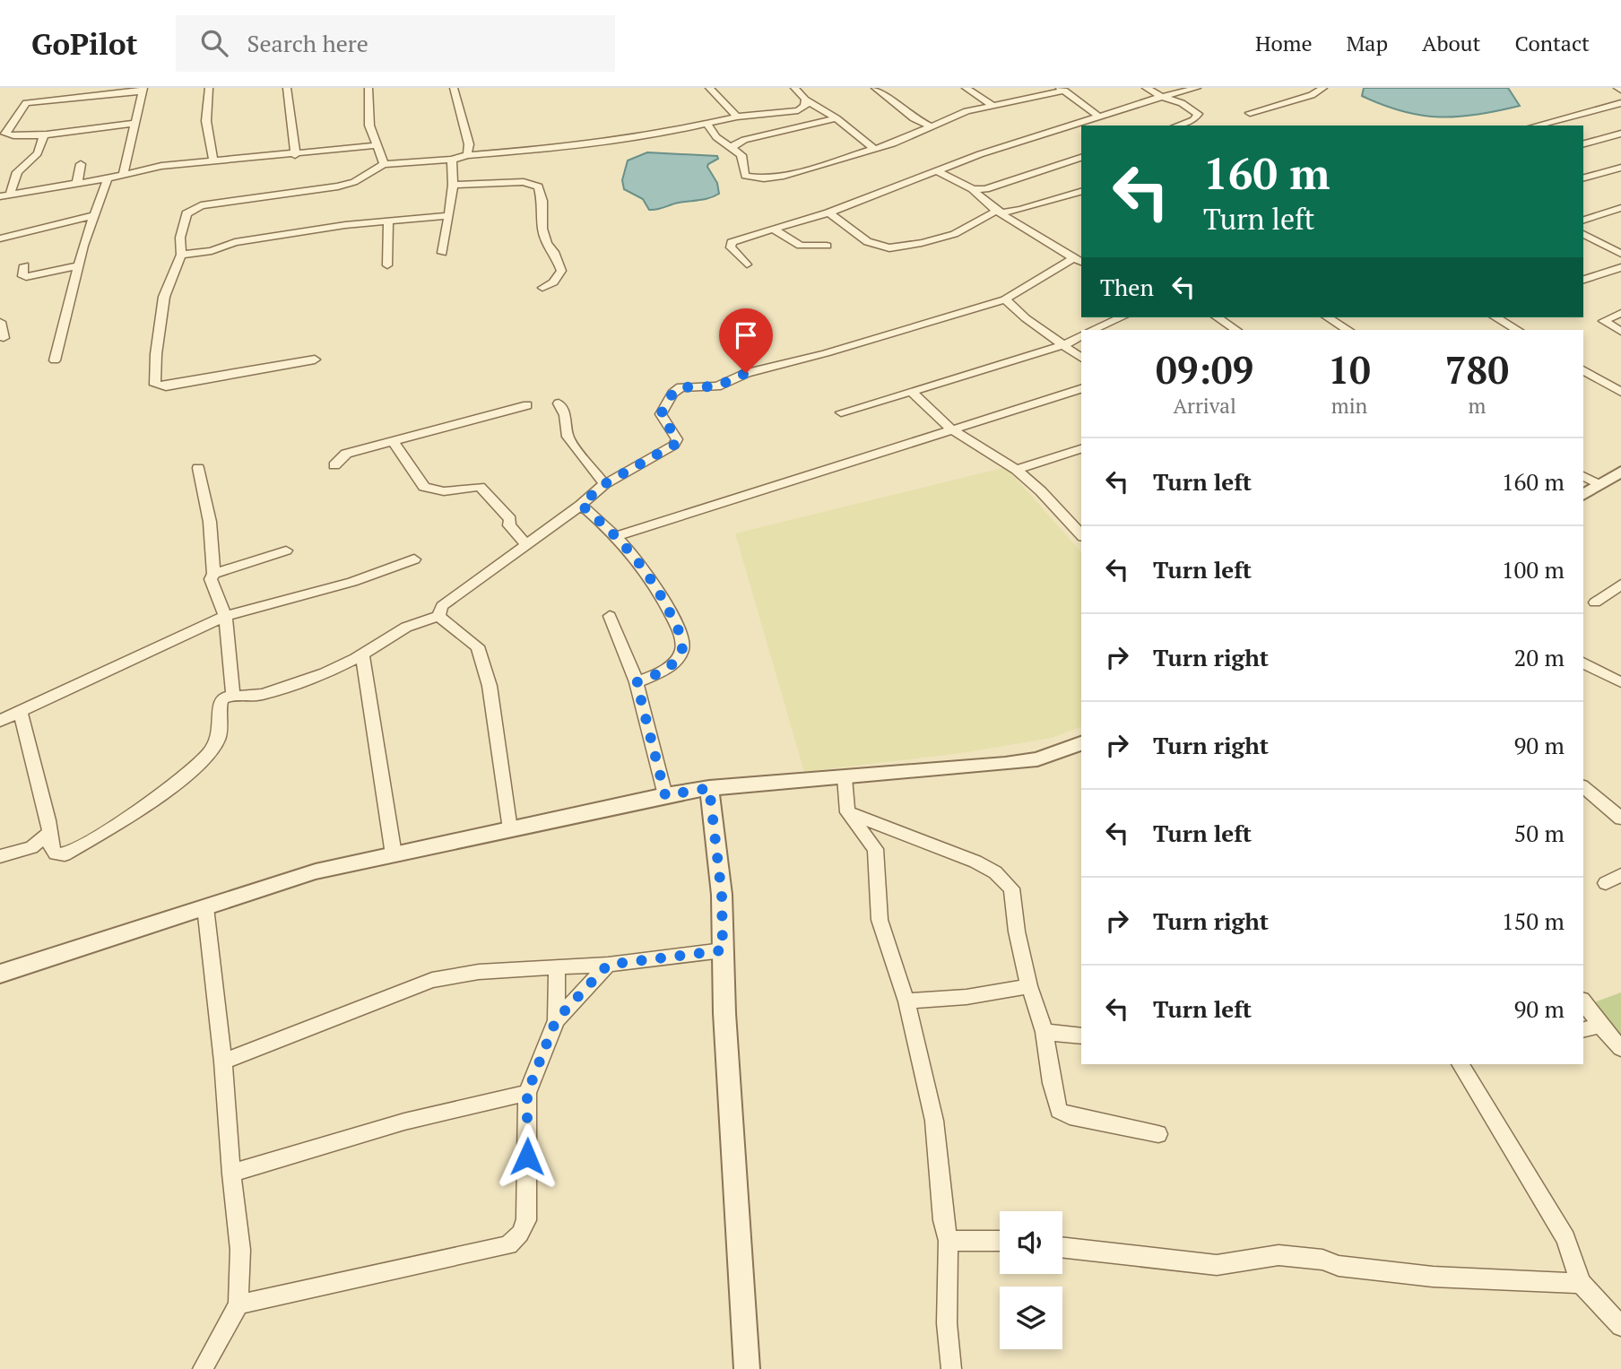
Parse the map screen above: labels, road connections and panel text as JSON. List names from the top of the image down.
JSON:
{
  "page": {
    "header": "GoPilot",
    "search": "Search here",
    "nav": [
      "Home",
      "Map",
      "About",
      "Contact"
    ],
    "turn": ["160 m", "Turn left"],
    "then": "Then",
    "eta": [
      "09:09",
      "Arrival",
      "10",
      "min",
      "780",
      "m"
    ],
    "list": [
      {
        "name": "Turn left",
        "value": "160 m"
      },
      {
        "name": "Turn left",
        "value": "100 m"
      },
      {
        "name": "Turn right",
        "value": "20 m"
      },
      {
        "name": "Turn right",
        "value": "90 m"
      },
      {
        "name": "Turn left",
        "value": "50 m"
      },
      {
        "name": "Turn right",
        "value": "150 m"
      },
      {
        "name": "Turn left",
        "value": "90 m"
      }
    ]
  }
}
